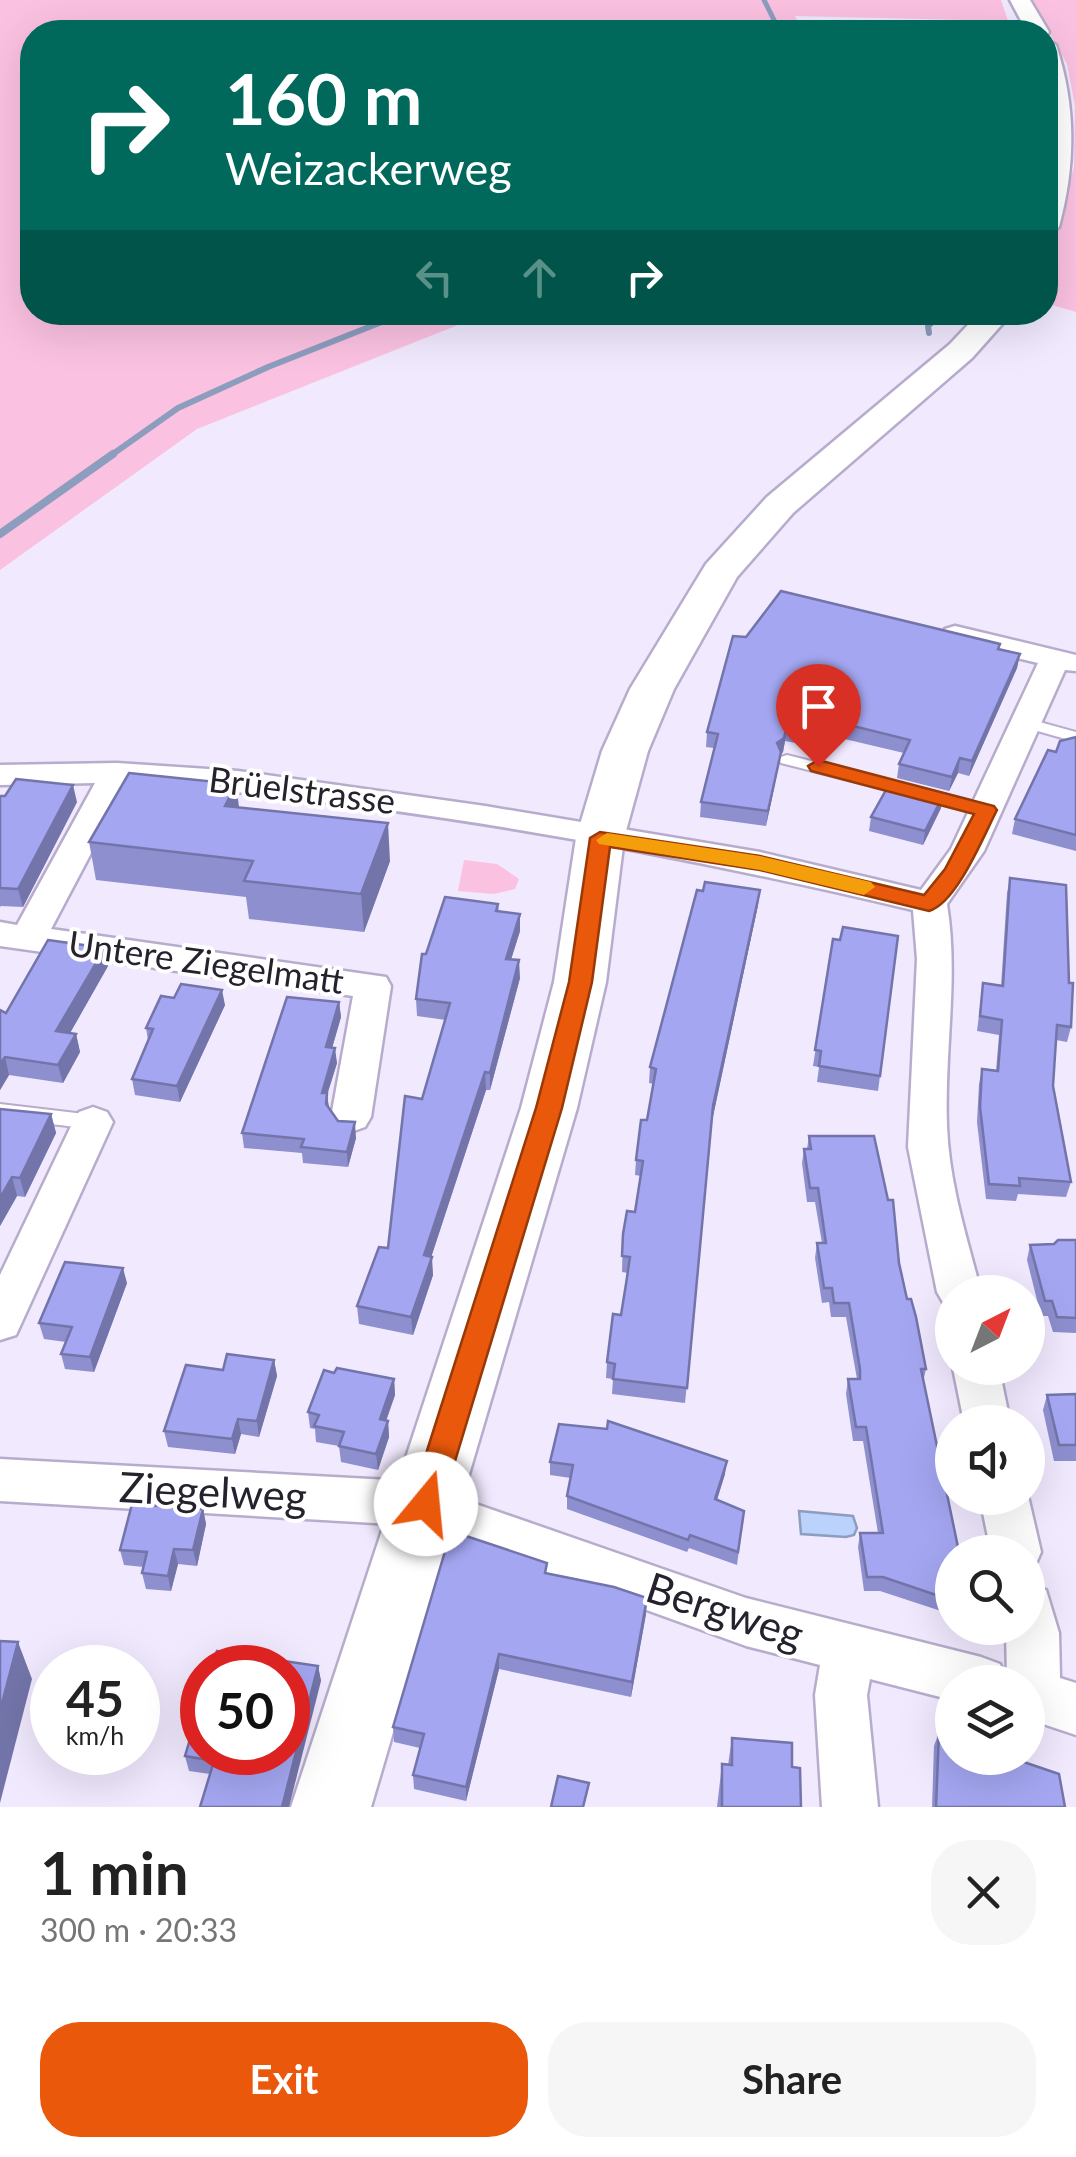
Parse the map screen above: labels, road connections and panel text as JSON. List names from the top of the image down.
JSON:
{
  "streets": {
    "street": [
      "Brüelstrasse",
      "Untere Ziegelmatt",
      "Ziegelweg",
      "Bergweg"
    ]
  },
  "crossings": [
    ["Brüelstrasse", "Untere Ziegelmatt"],
    ["Ziegelweg", "Bergweg"]
  ],
  "north": "top right",
  "page": {
    "turn": ["160 m", "Weizackerweg"],
    "speed": "45 km/h",
    "limit": "50",
    "heading": ["1 min", "300 m · 20:33"],
    "buttons": ["Exit", "Share"]
  }
}
